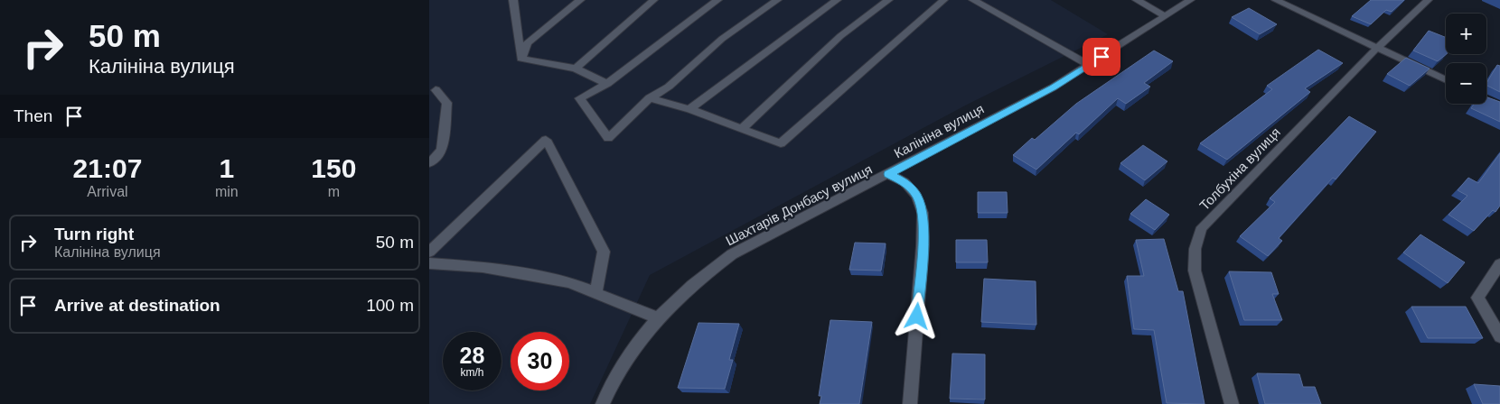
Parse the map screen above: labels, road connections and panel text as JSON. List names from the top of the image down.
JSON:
{
  "streets": {
    "street": ["Калініна вулиця", "Толбухіна вулиця", "Шахтарів Донбасу вулиця"]
  },
  "crossings": [
    ["Калініна вулиця", "Шахтарів Донбасу вулиця"]
  ],
  "page": {
    "turn": ["50 m", "Калініна вулиця"],
    "map_buttons": ["+", "−"],
    "then": "Then",
    "eta": [
      "21:07",
      "Arrival",
      "1",
      "min",
      "150",
      "m"
    ],
    "list": [
      {
        "name": "Turn right",
        "note": "Калініна вулиця",
        "value": "50 m"
      },
      {
        "name": "Arrive at destination",
        "value": "100 m"
      }
    ],
    "speed": "28 km/h",
    "limit": "30"
  }
}
